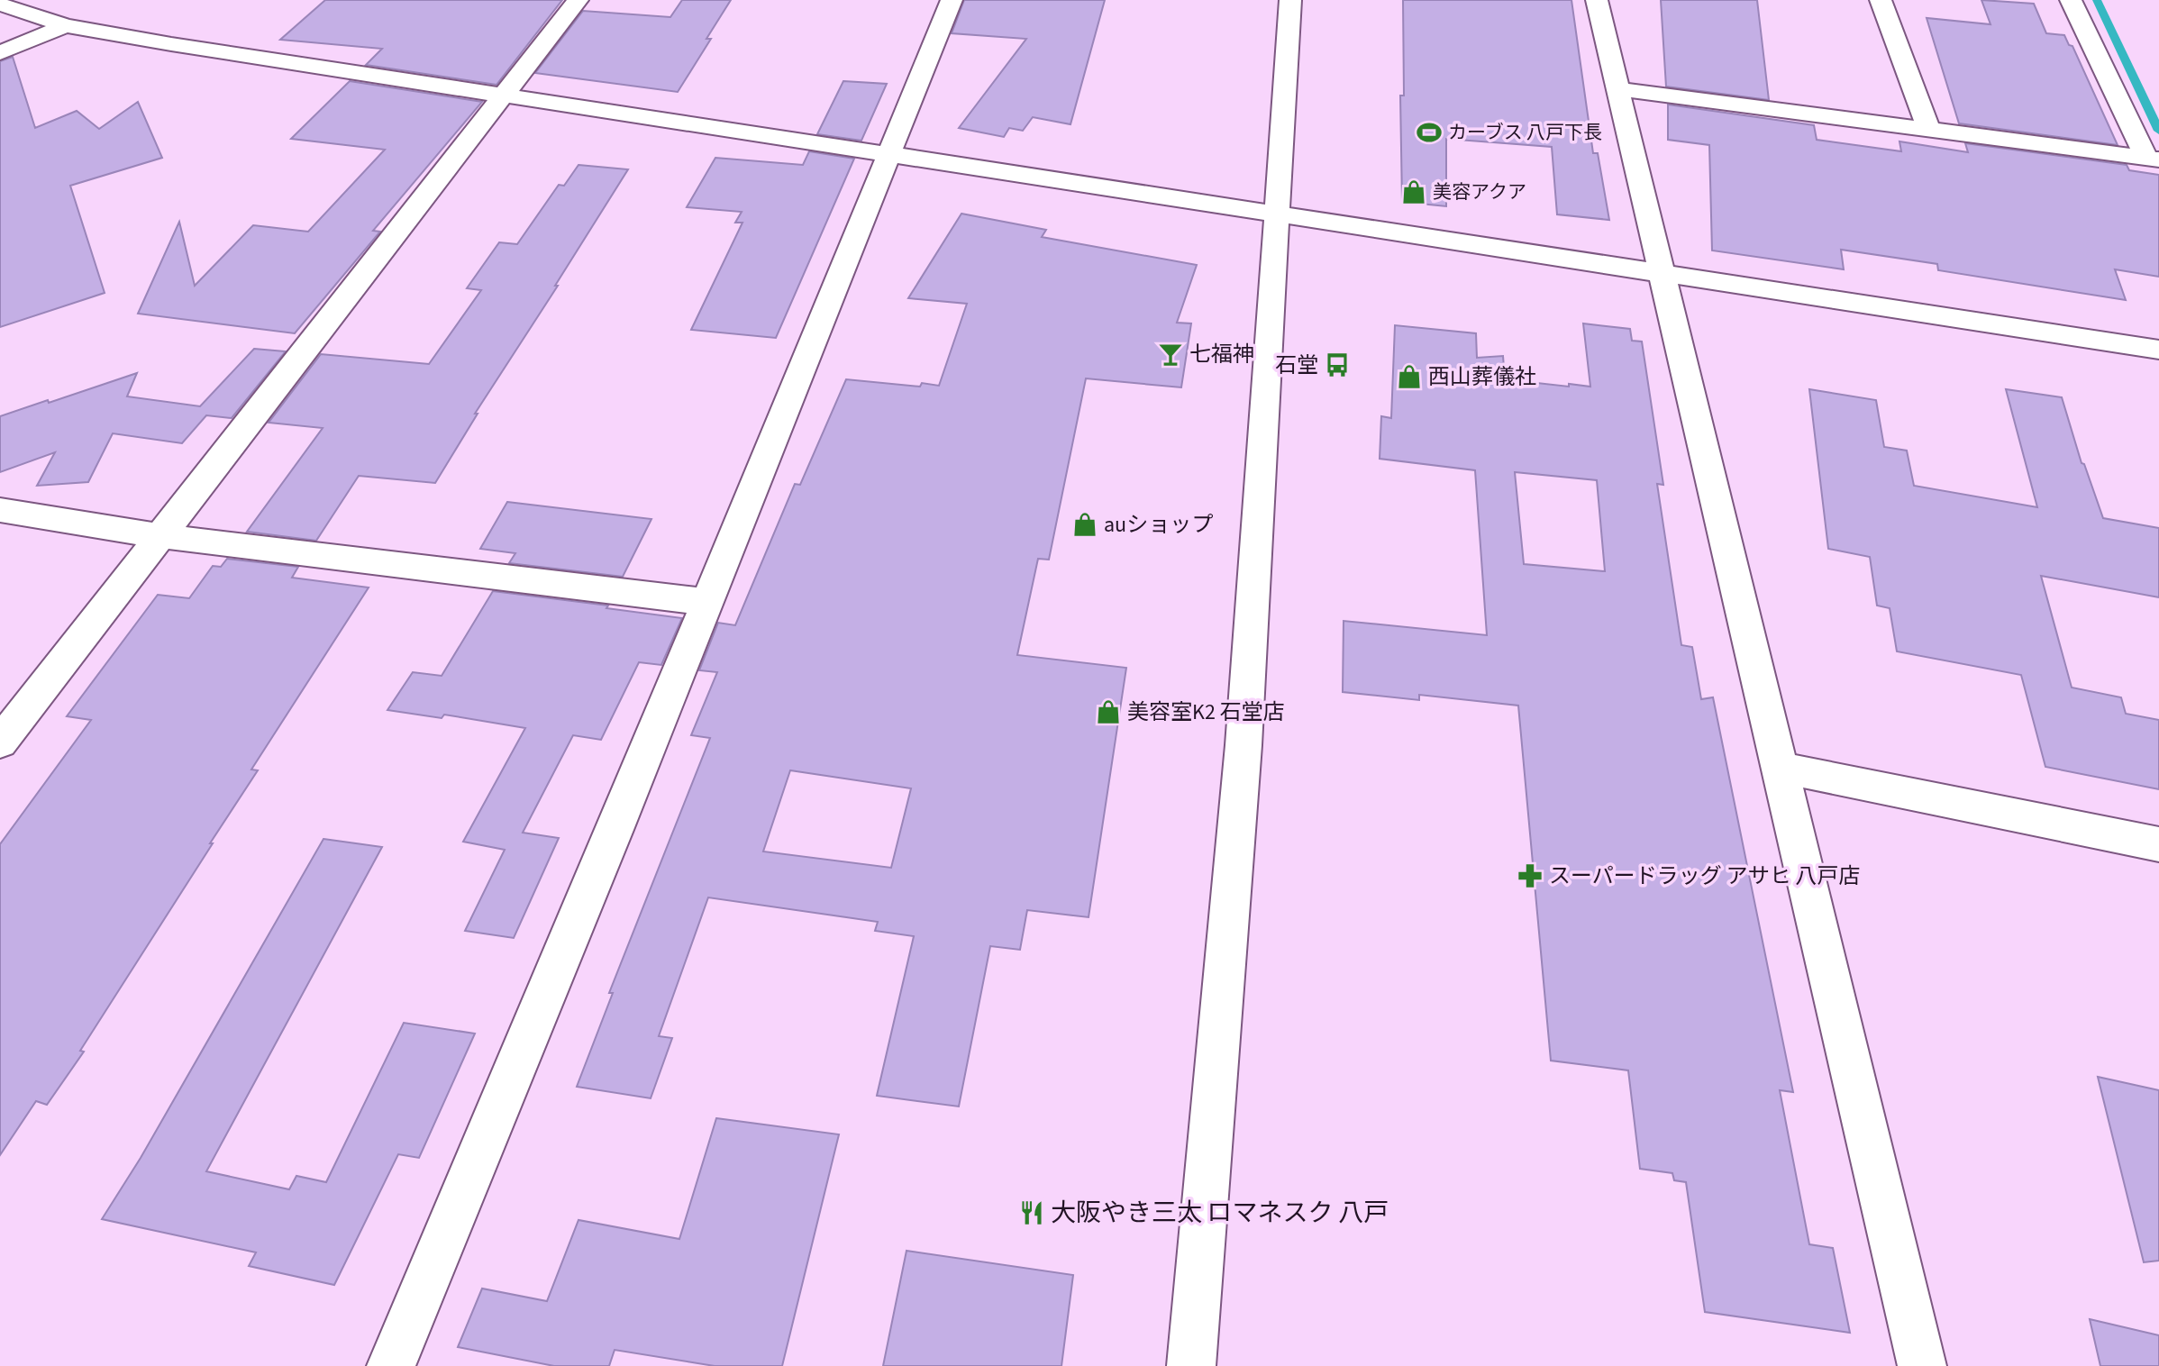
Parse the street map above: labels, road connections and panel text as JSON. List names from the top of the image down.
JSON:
{
  "places": {
    "sports": ["カーブス 八戸下長"],
    "shop": [
      "美容アクア",
      "西山葬儀社",
      "auショップ",
      "美容室K2 石堂店"
    ],
    "bar": ["七福神"],
    "bus stop": ["石堂"],
    "pharmacy": ["スーパードラッグ アサヒ 八戸店"],
    "restaurant": ["大阪やき三太 ロマネスク 八戸"]
  }
}
